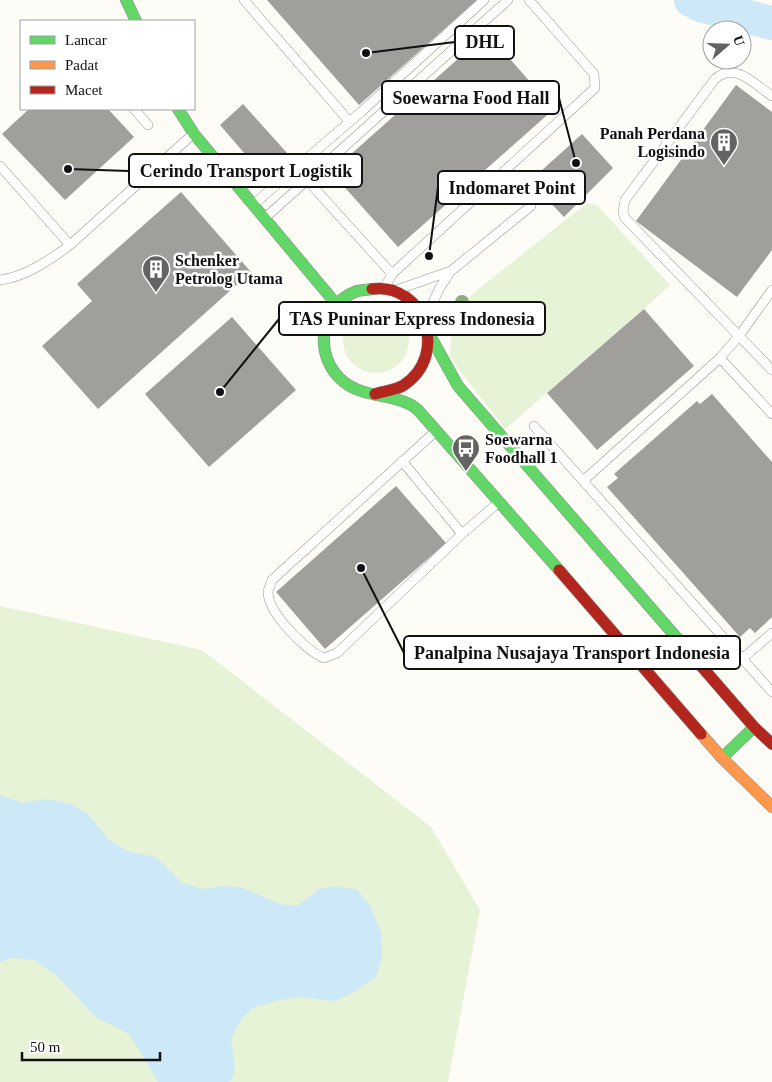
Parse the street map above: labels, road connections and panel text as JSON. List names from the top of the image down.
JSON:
{
  "places": {
    "other": [
      "DHL",
      "Soewarna Food Hall",
      "Cerindo Transport Logistik",
      "Indomaret Point",
      "TAS Puninar Express Indonesia",
      "Panalpina Nusajaya Transport Indonesia"
    ],
    "building": ["Panah Perdana Logisindo", "Schenker Petrolog Utama"],
    "bus stop": ["Soewarna Foodhall 1"]
  },
  "legend": ["Lancar", "Padat", "Macet"],
  "scale_bar": "50 m",
  "north": "right"
}
